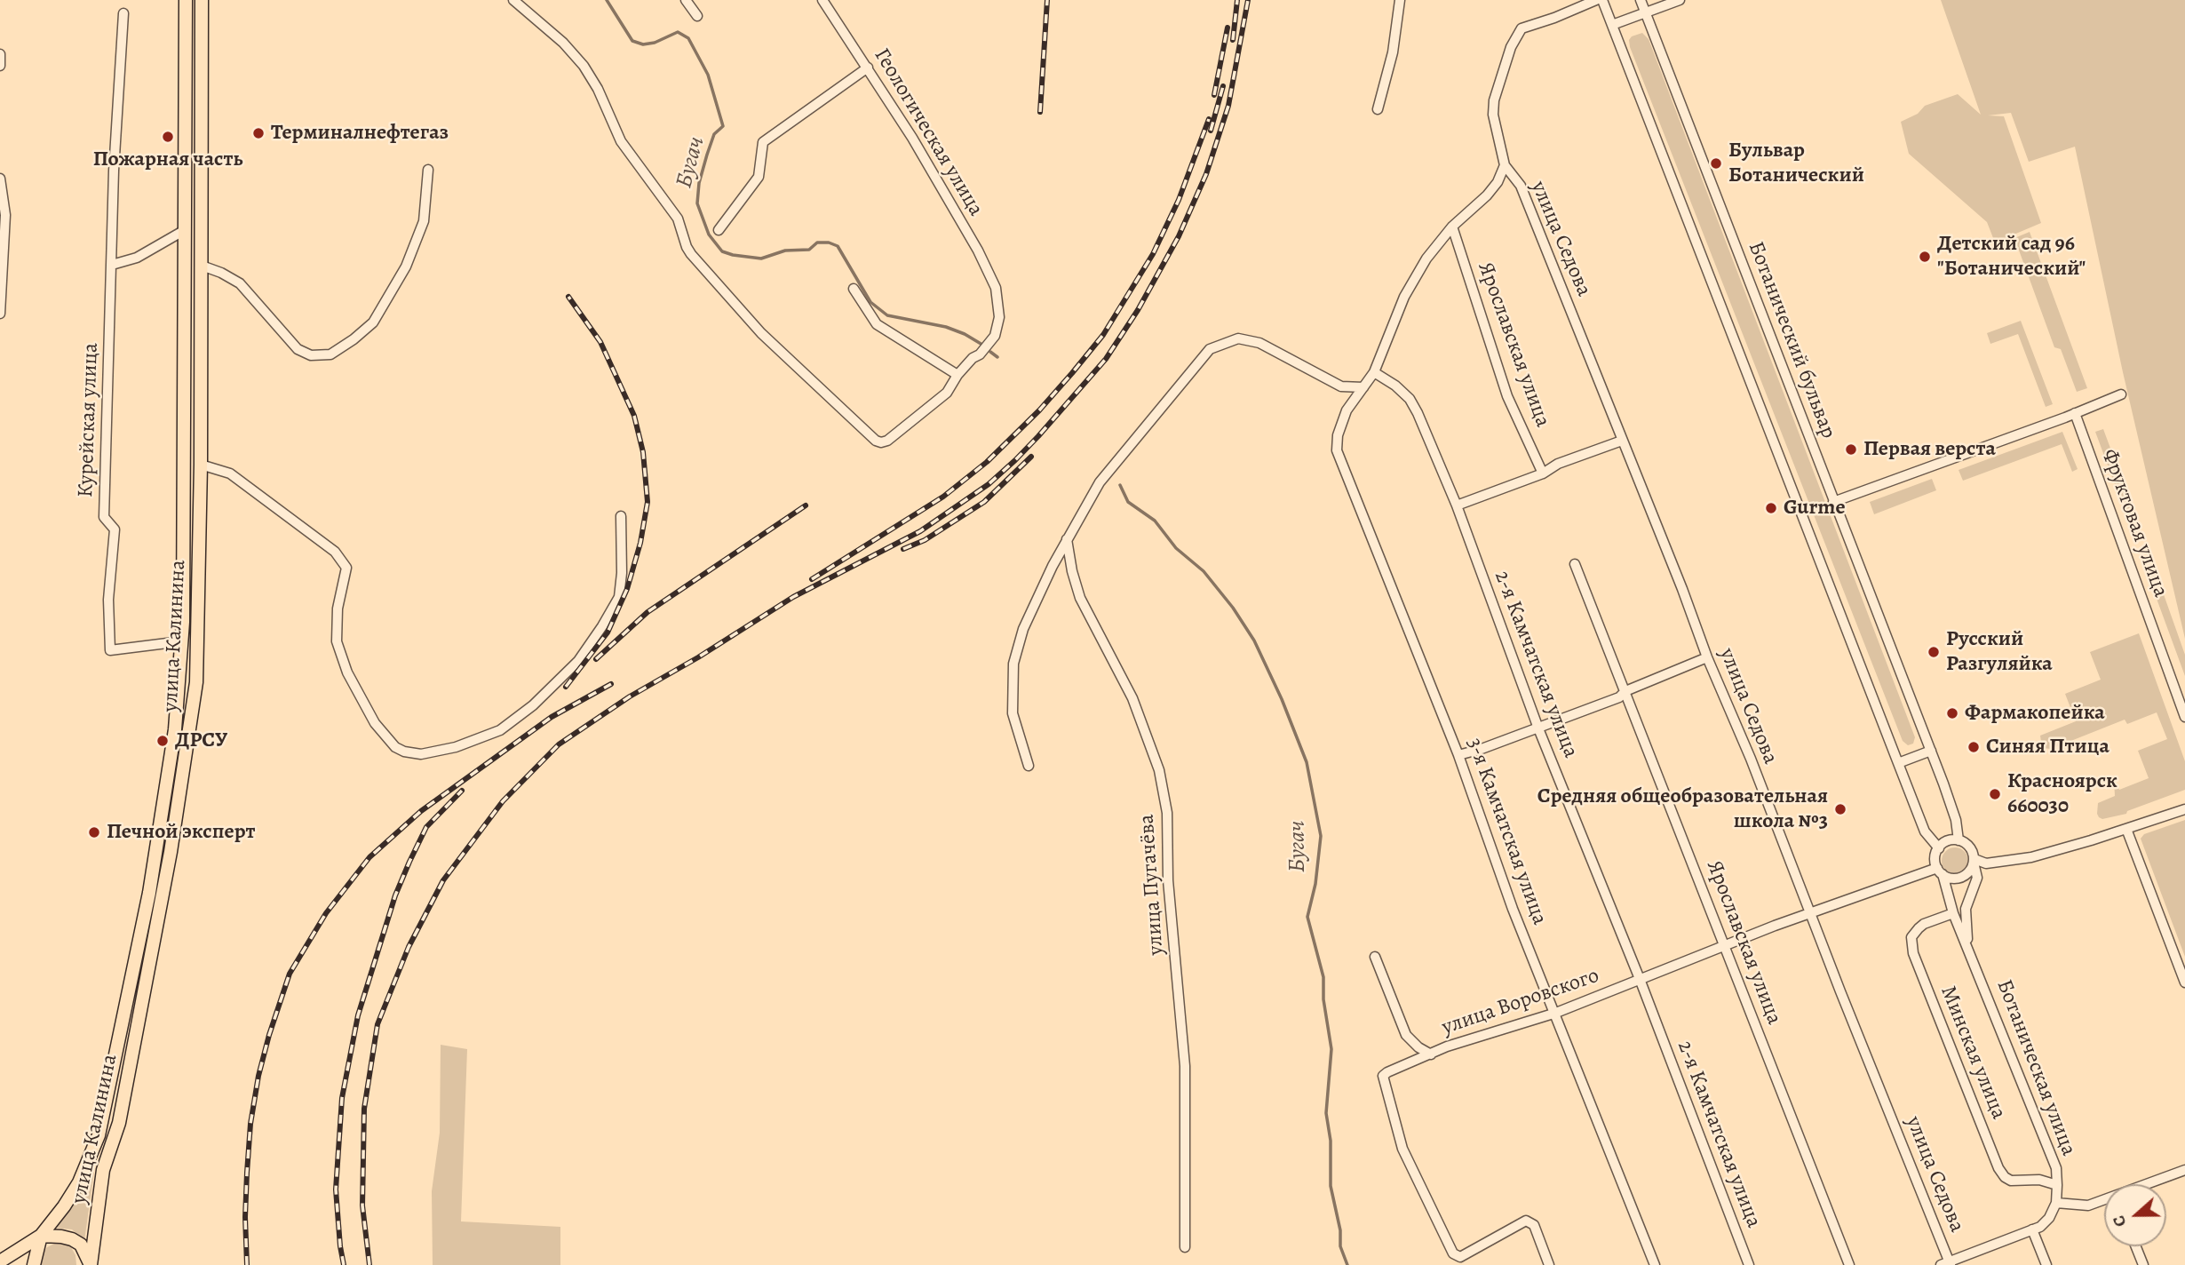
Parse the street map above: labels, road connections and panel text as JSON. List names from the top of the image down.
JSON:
{
  "streets": {
    "main road": ["улица Калинина"],
    "street": [
      "Геологическая улица",
      "улица Седова",
      "Ботанический бульвар",
      "Ярославская улица",
      "Курейская улица",
      "Фруктовая улица",
      "2-я Камчатская улица",
      "3-я Камчатская улица",
      "улица Пугачёва",
      "улица Воровского",
      "Минская улица",
      "Ботаническая улица"
    ]
  },
  "crossings": [
    ["улица Седова", "3-я Камчатская улица"],
    ["улица Седова", "улица Воровского"],
    ["Ботанический бульвар", "улица Воровского"],
    ["Ботанический бульвар", "Ботаническая улица"],
    ["Ярославская улица", "3-я Камчатская улица"],
    ["Ярославская улица", "улица Воровского"],
    ["Курейская улица", "улица Калинина"],
    ["2-я Камчатская улица", "3-я Камчатская улица"],
    ["2-я Камчатская улица", "улица Воровского"],
    ["3-я Камчатская улица", "улица Воровского"],
    ["улица Воровского", "Ботаническая улица"],
    ["Минская улица", "Ботаническая улица"]
  ],
  "water": ["Бугач"],
  "places": [
    "Терминалнефтегаз",
    "Пожарная часть",
    "Бульвар Ботанический",
    "Детский сад 96 \"Ботанический\"",
    "Первая верста",
    "Gurme",
    "Русский Разгуляйка",
    "Фармакопейка",
    "ДРСУ",
    "Синяя Птица",
    "Красноярск 660030",
    "Средняя общеобразовательная школа №3",
    "Печной эксперт"
  ],
  "north": "left"
}
